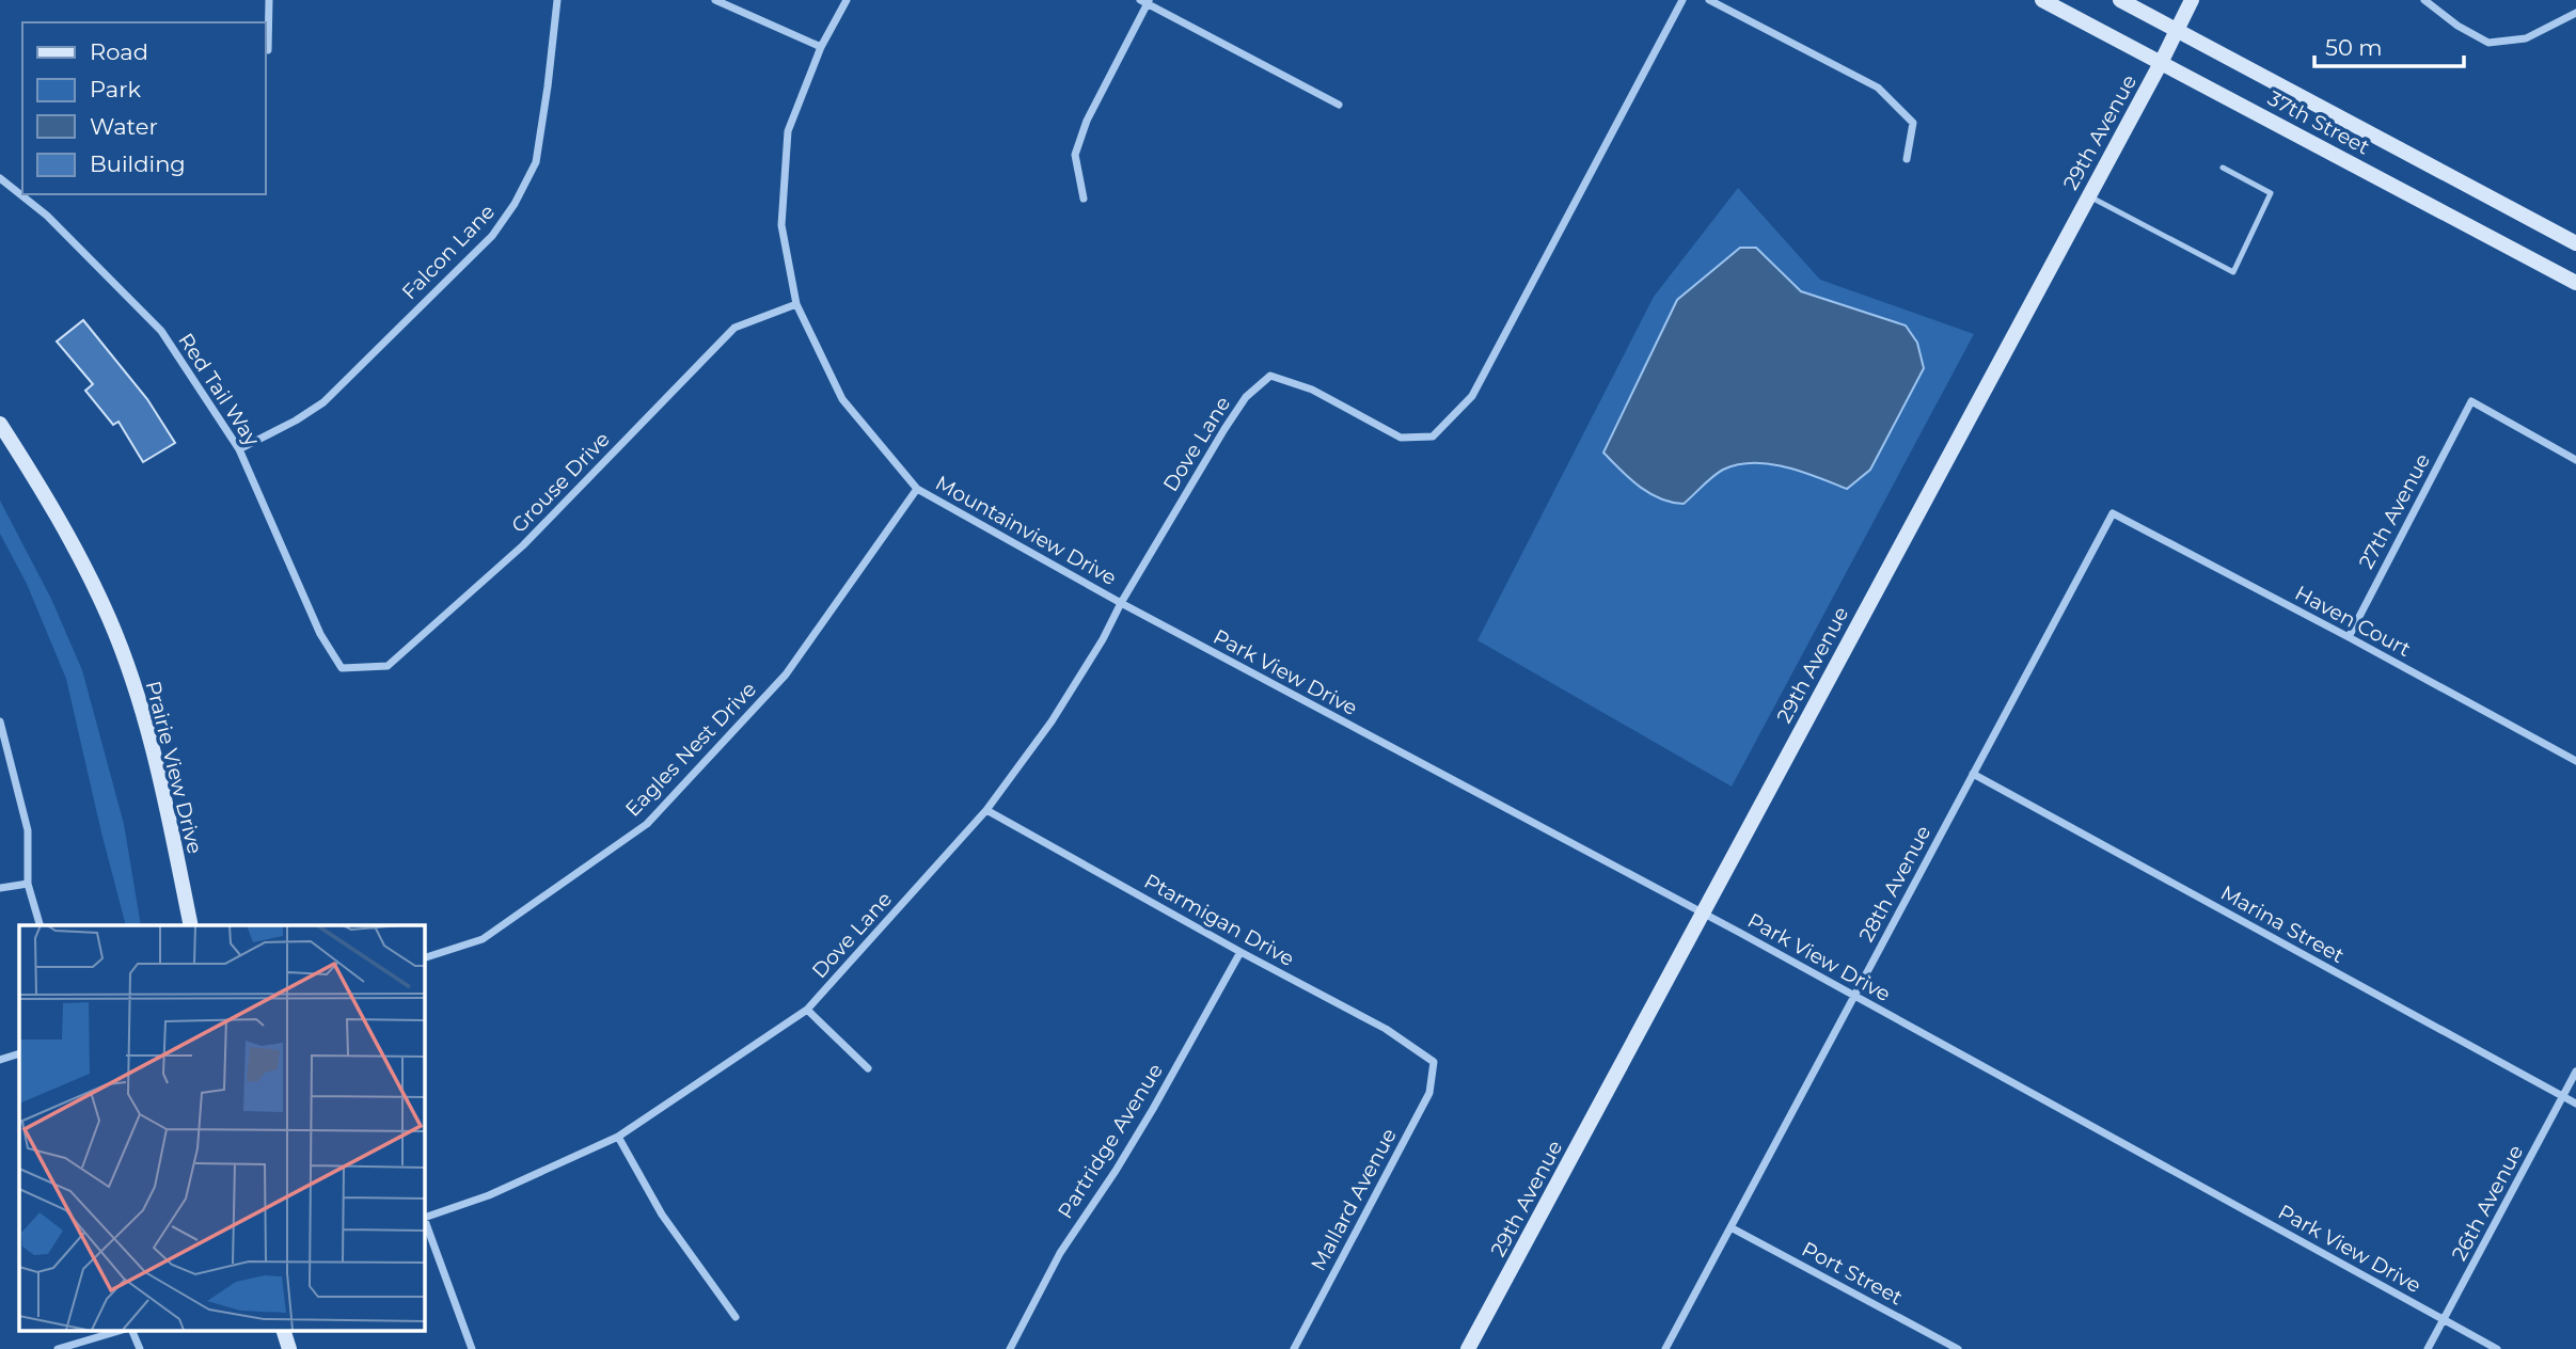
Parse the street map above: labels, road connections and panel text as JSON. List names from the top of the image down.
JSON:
{
  "streets": {
    "main road": ["37th Street", "29th Avenue", "Prairie View Drive"],
    "street": [
      "Falcon Lane",
      "Red Tail Way",
      "Dove Lane",
      "Grouse Drive",
      "27th Avenue",
      "Mountainview Drive",
      "Haven Court",
      "Park View Drive",
      "Eagles Nest Drive",
      "28th Avenue",
      "Ptarmigan Drive",
      "Marina Street",
      "Partridge Avenue",
      "Mallard Avenue",
      "26th Avenue",
      "Port Street"
    ]
  },
  "crossings": [
    ["37th Street", "29th Avenue"],
    ["29th Avenue", "Park View Drive"],
    ["Falcon Lane", "Red Tail Way"],
    ["Red Tail Way", "Grouse Drive"],
    ["Dove Lane", "Mountainview Drive"],
    ["Dove Lane", "Park View Drive"],
    ["Dove Lane", "Ptarmigan Drive"],
    ["Grouse Drive", "Mountainview Drive"],
    ["27th Avenue", "Haven Court"],
    ["Mountainview Drive", "Park View Drive"],
    ["Mountainview Drive", "Eagles Nest Drive"],
    ["Haven Court", "28th Avenue"],
    ["Park View Drive", "28th Avenue"],
    ["Park View Drive", "26th Avenue"],
    ["28th Avenue", "Marina Street"],
    ["28th Avenue", "Port Street"],
    ["Ptarmigan Drive", "Partridge Avenue"],
    ["Ptarmigan Drive", "Mallard Avenue"],
    ["Marina Street", "26th Avenue"]
  ],
  "legend": [
    "Road",
    "Park",
    "Water",
    "Building"
  ],
  "scale_bar": "50 m"
}
